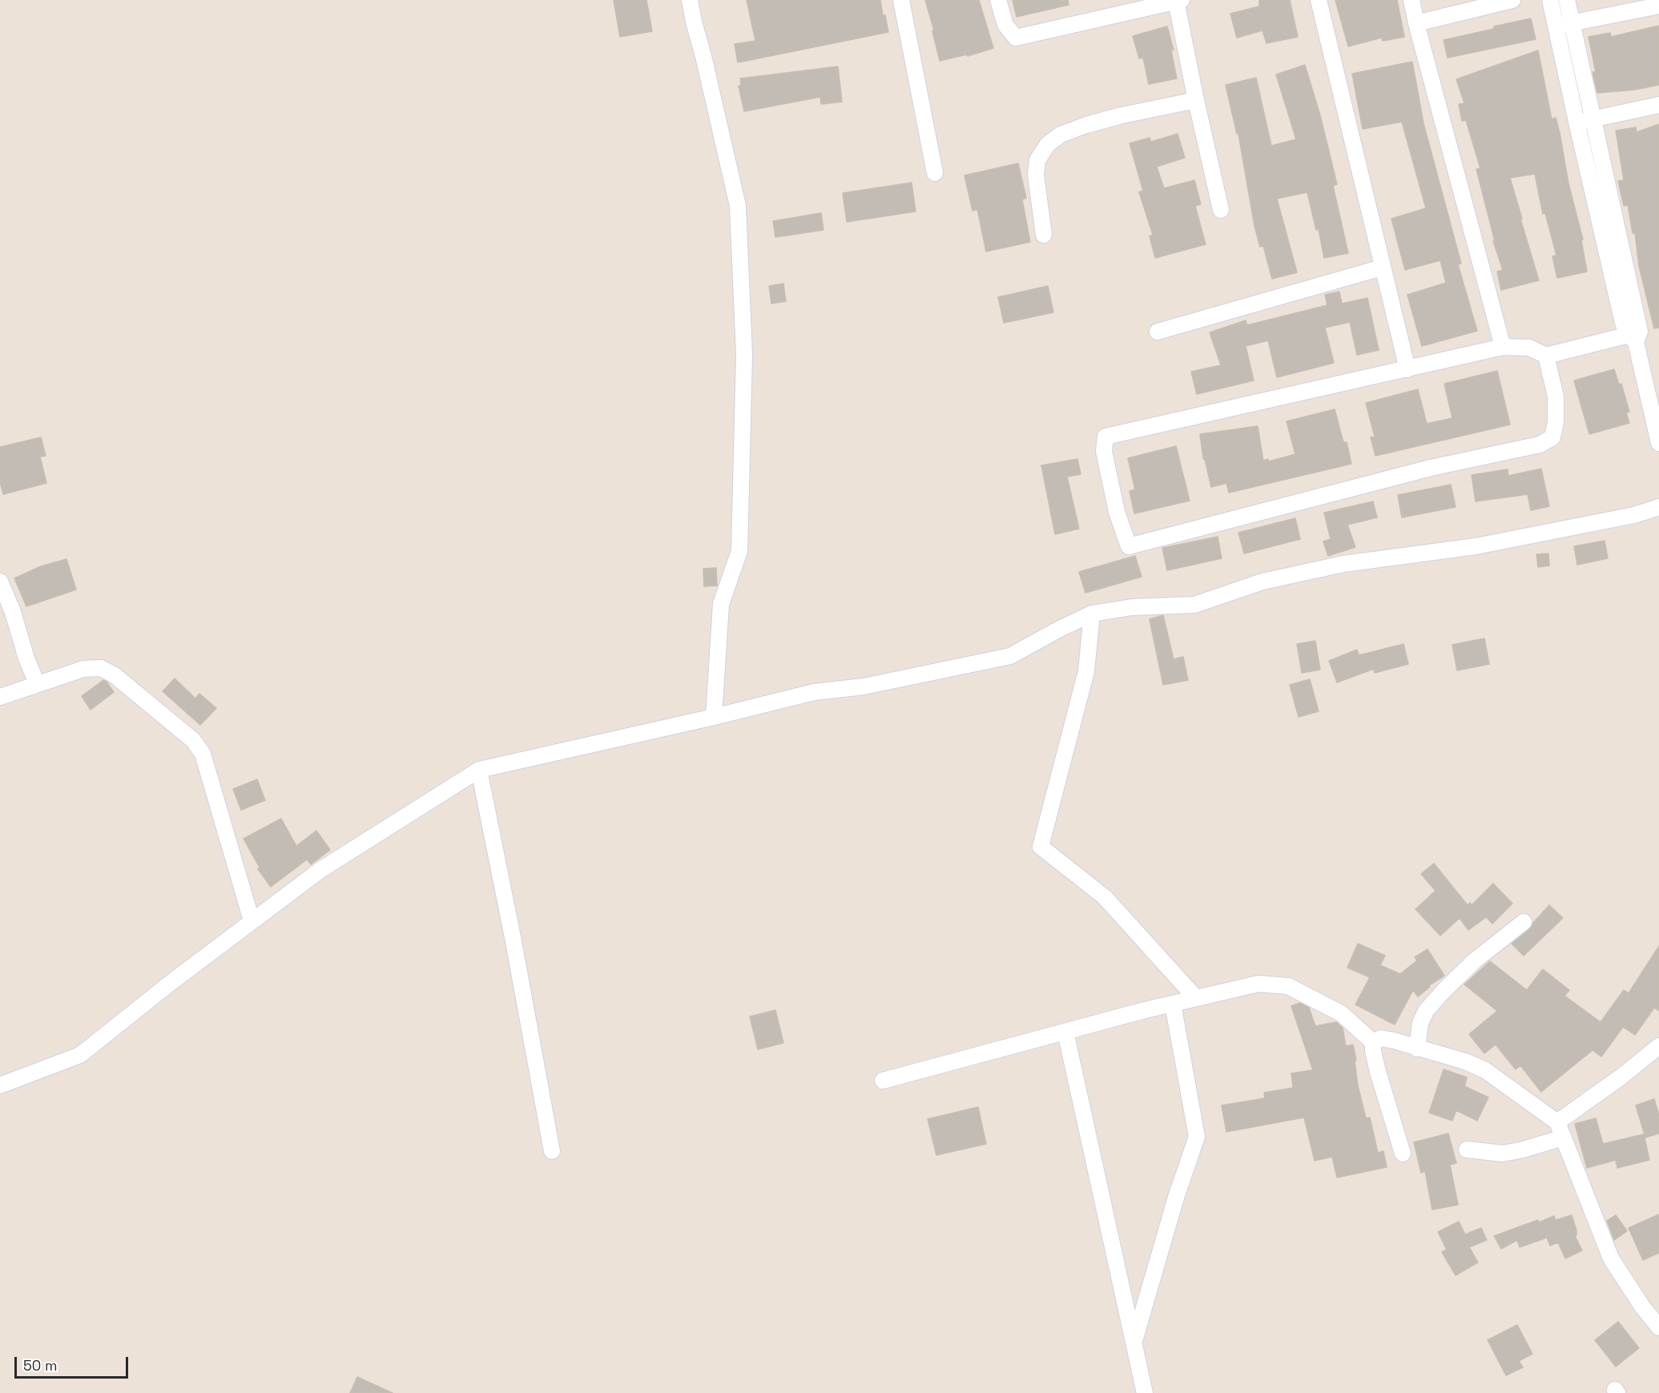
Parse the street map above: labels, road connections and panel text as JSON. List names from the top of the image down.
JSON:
{
  "scale_bar": "50 m"
}
